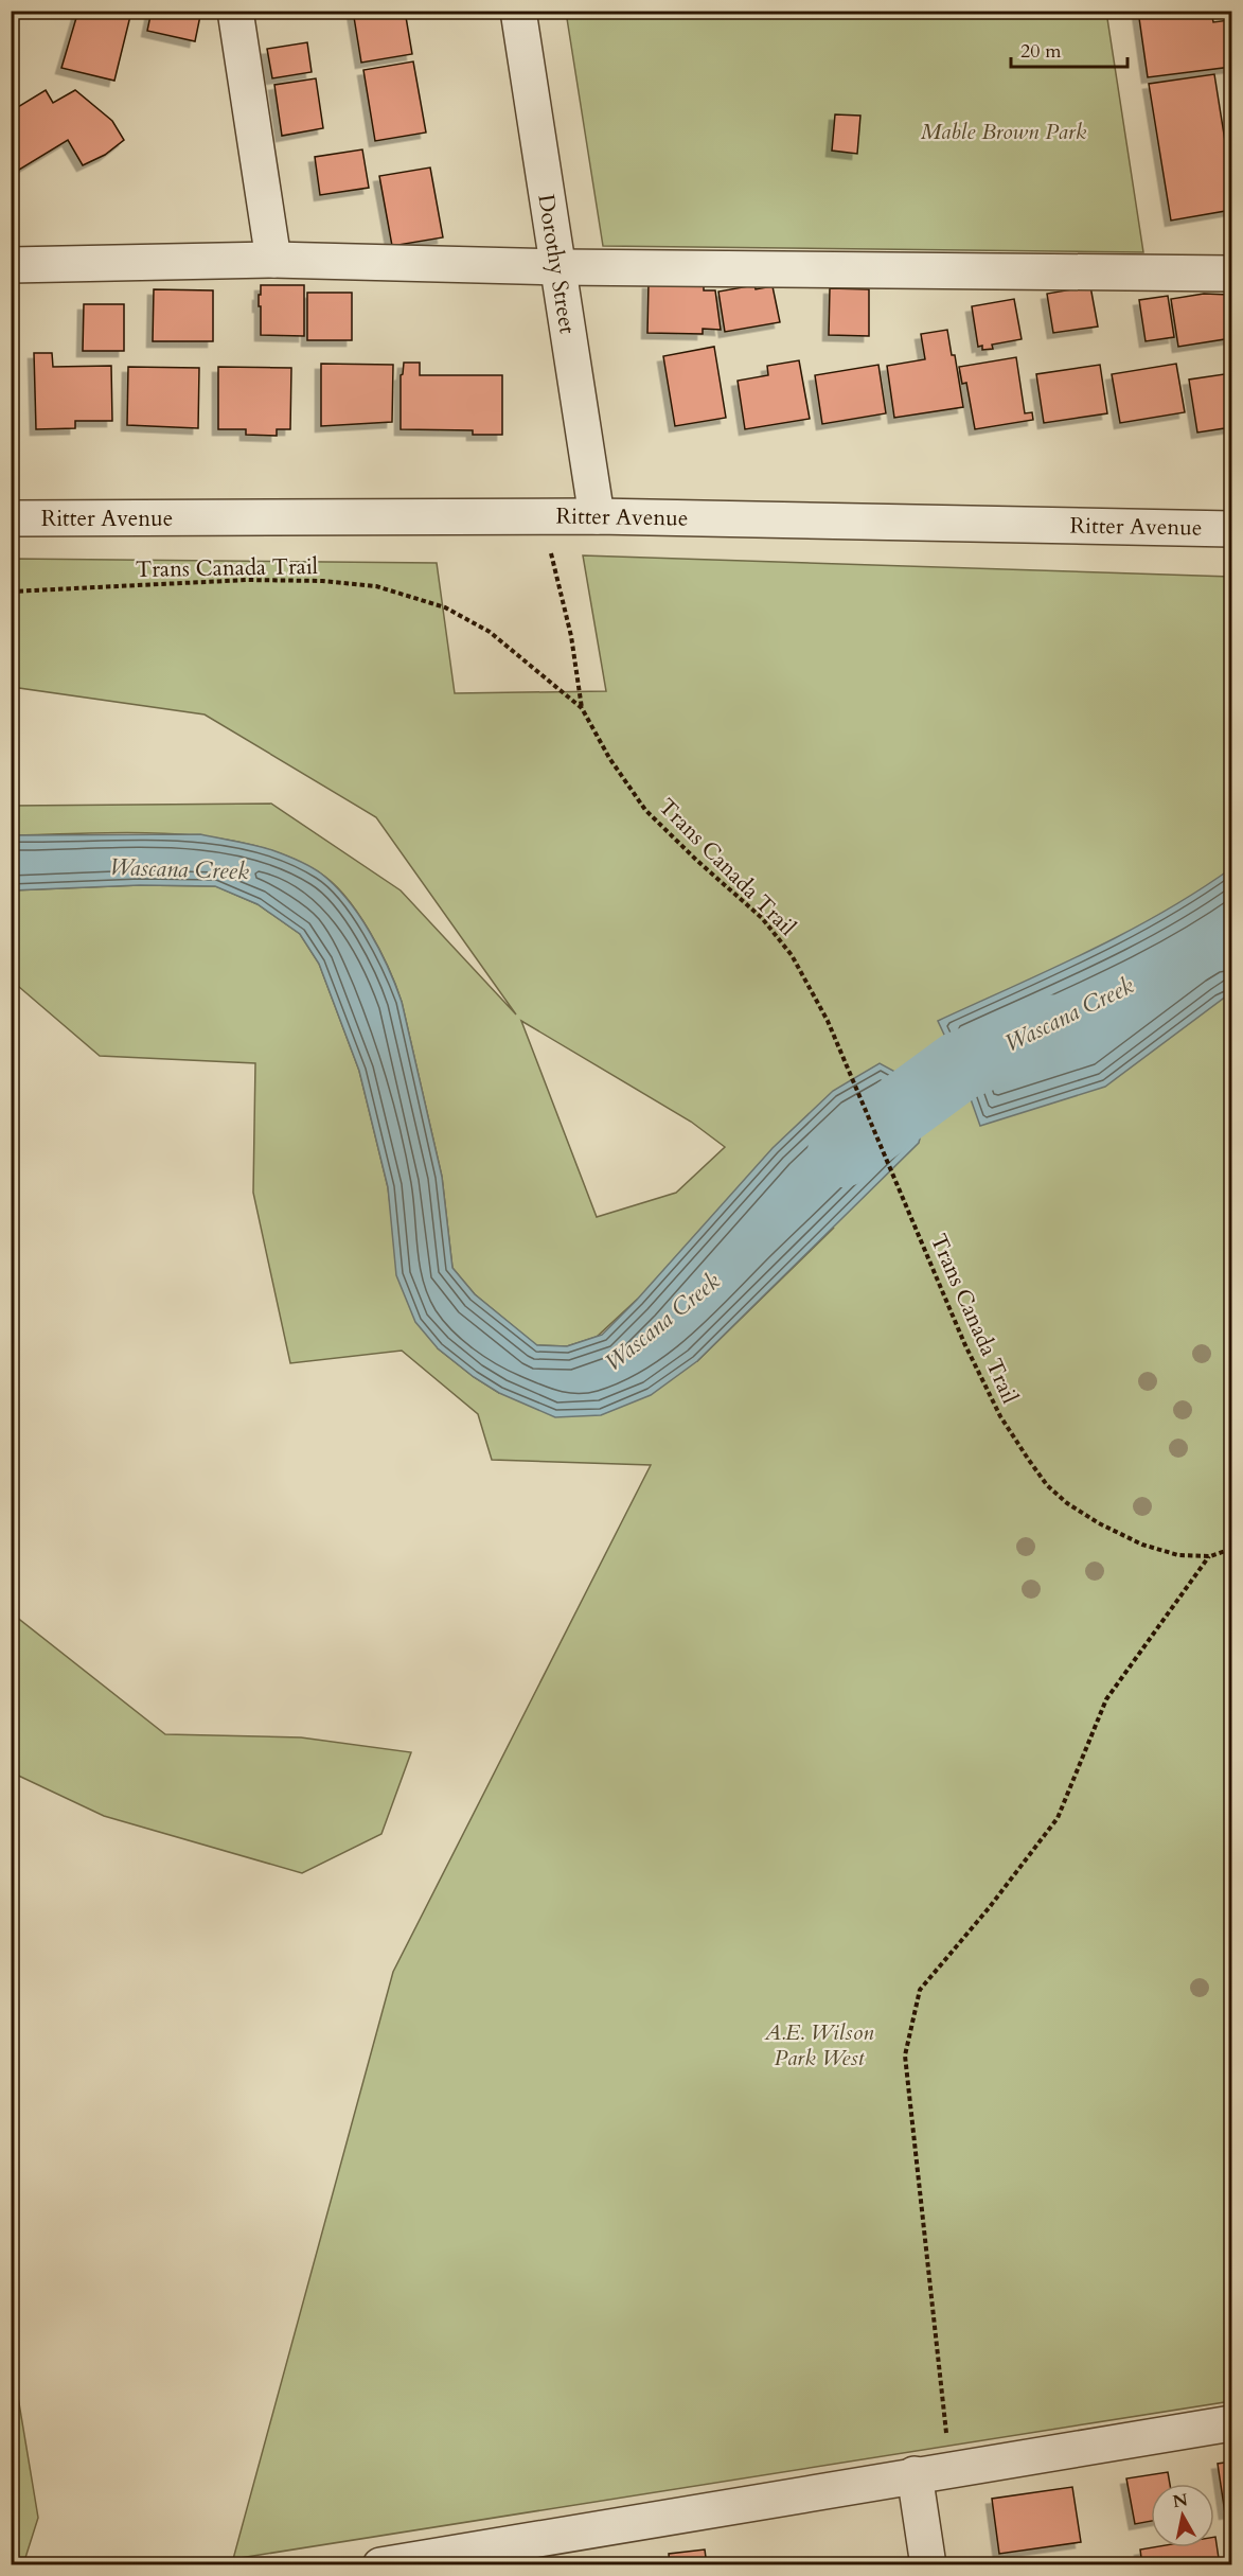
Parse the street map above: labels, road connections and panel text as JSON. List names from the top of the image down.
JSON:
{
  "streets": {
    "street": ["Dorothy Street", "Ritter Avenue"],
    "path": ["Trans Canada Trail"]
  },
  "crossings": [
    ["Dorothy Street", "Ritter Avenue"]
  ],
  "water": ["Wascana Creek"],
  "parks": ["Mable Brown Park", "A.E. Wilson Park West"],
  "scale_bar": "20 m",
  "north": "top"
}
